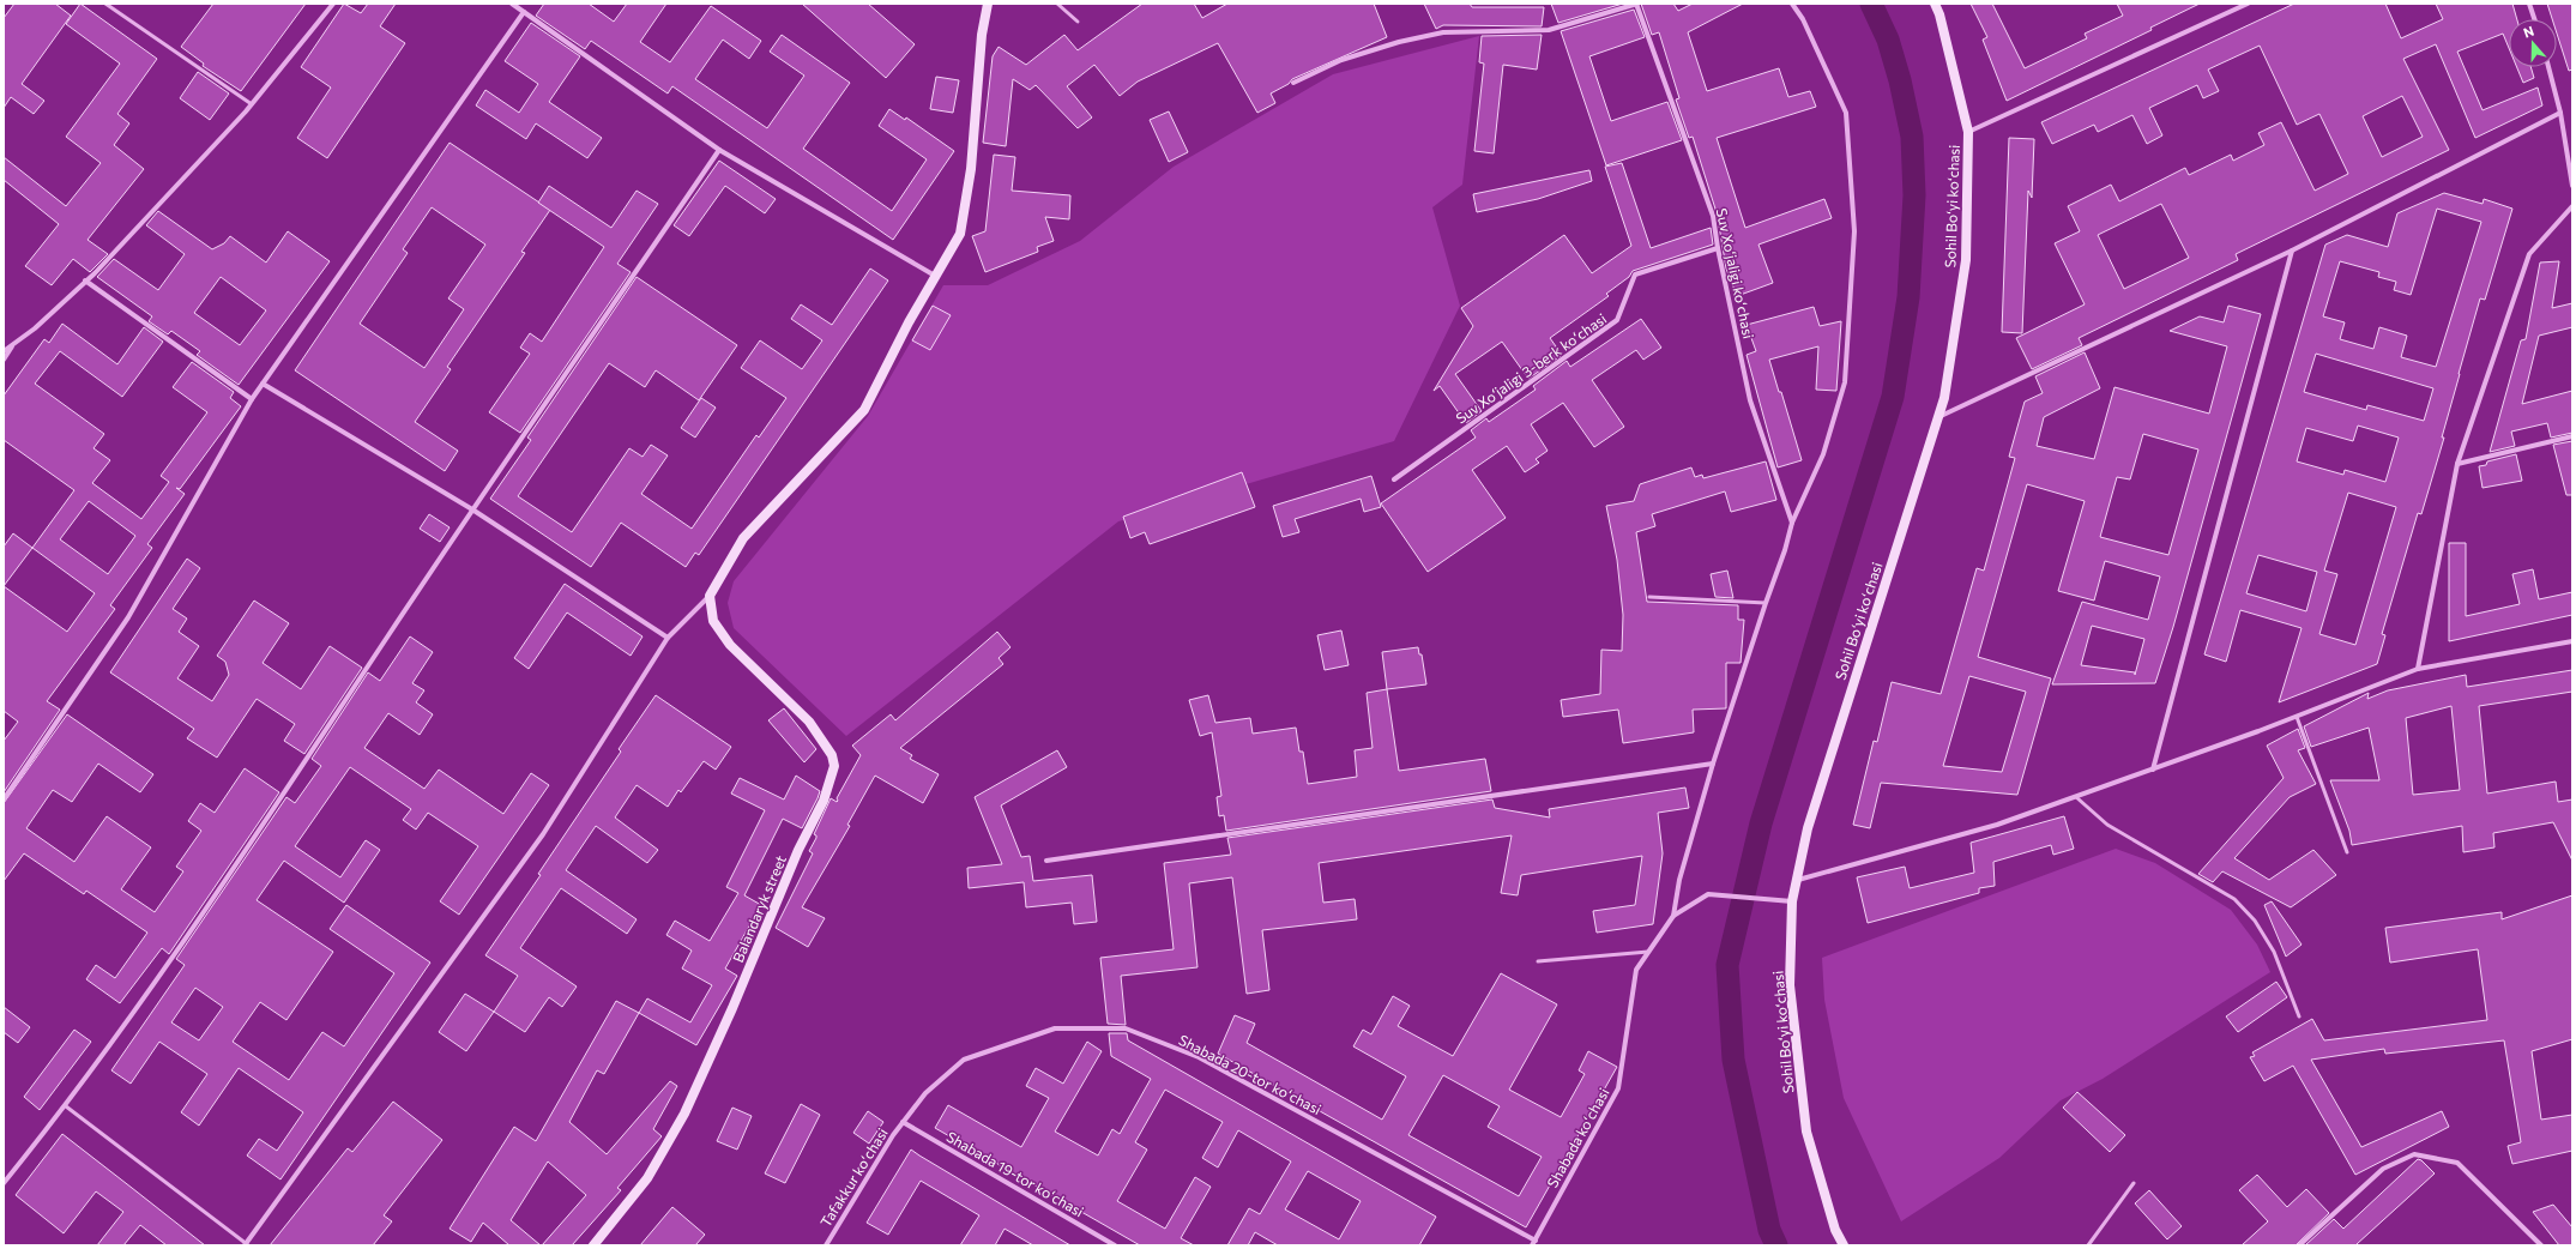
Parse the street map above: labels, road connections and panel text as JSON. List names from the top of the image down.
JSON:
{
  "streets": {
    "street": [
      "Sohil Boʻyi koʻchasi",
      "Suv Xoʻjaligi koʻchasi",
      "Suv Xoʻjaligi 3-berk koʻchasi",
      "Balandaryk street",
      "Shabada 20-tor koʻchasi",
      "Shabada koʻchasi",
      "Shabada 19-tor koʻchasi",
      "Tafakkur koʻchasi"
    ]
  },
  "crossings": [
    ["Sohil Boʻyi koʻchasi", "Shabada koʻchasi"],
    ["Suv Xoʻjaligi koʻchasi", "Suv Xoʻjaligi 3-berk koʻchasi"],
    ["Shabada 20-tor koʻchasi", "Shabada koʻchasi"],
    ["Shabada 20-tor koʻchasi", "Shabada 19-tor koʻchasi"],
    ["Shabada 20-tor koʻchasi", "Tafakkur koʻchasi"],
    ["Shabada 19-tor koʻchasi", "Tafakkur koʻchasi"]
  ],
  "north": "top"
}
